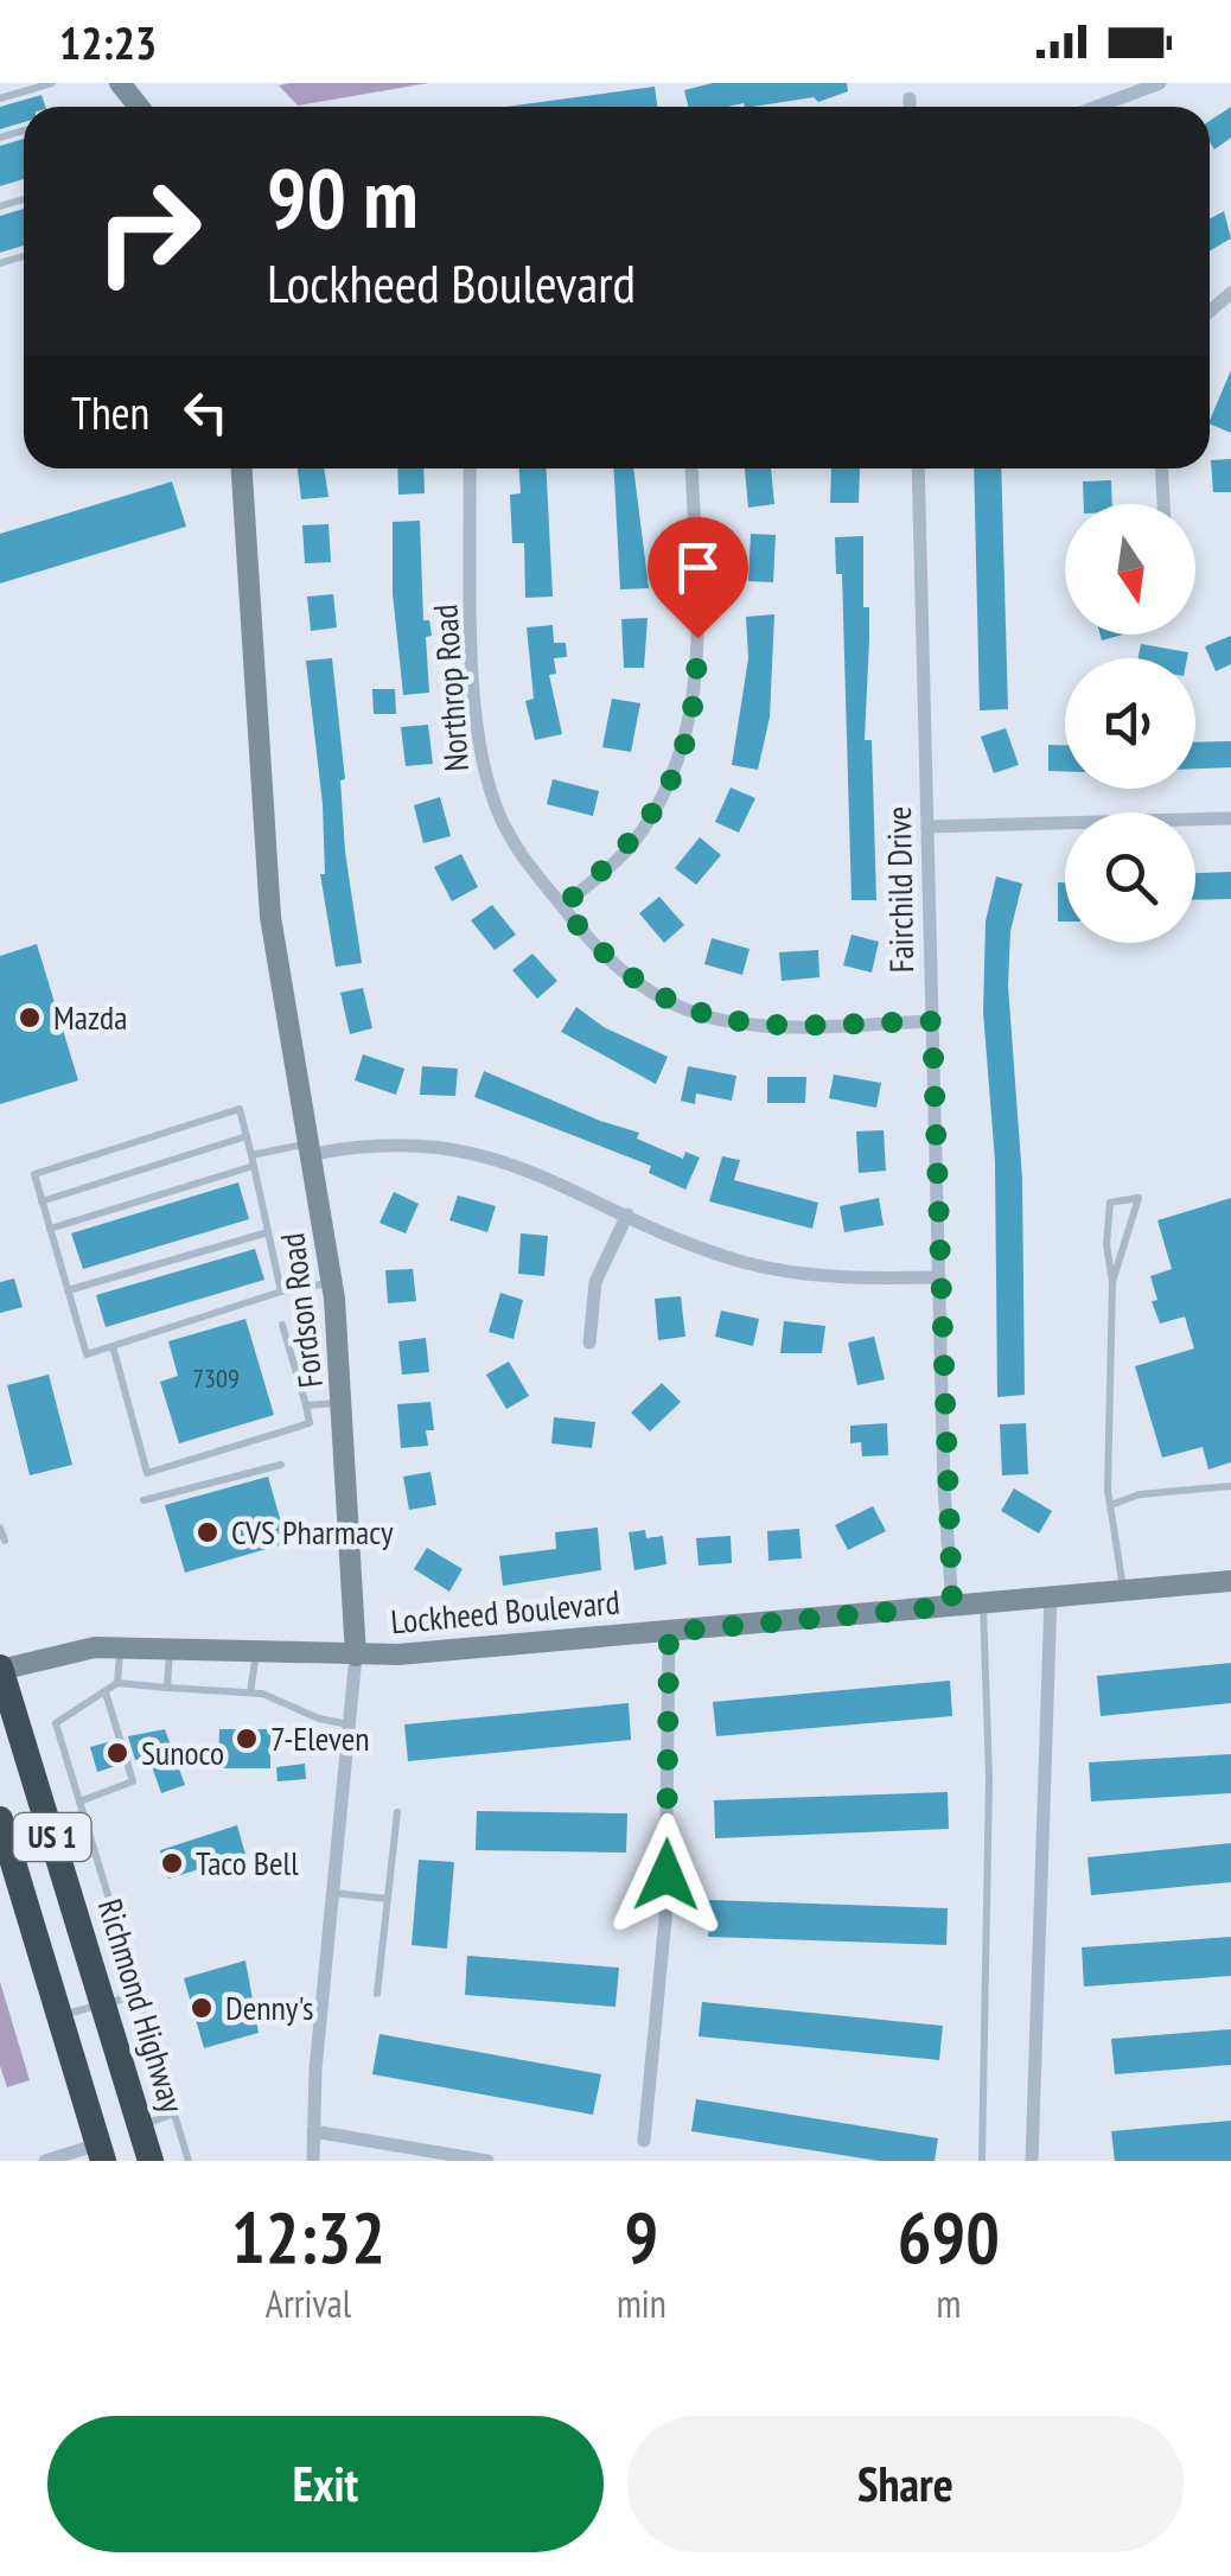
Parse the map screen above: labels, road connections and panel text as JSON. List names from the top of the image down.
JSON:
{
  "streets": {
    "highway": ["US 1", "Richmond Highway"],
    "street": [
      "Northrop Road",
      "Fairchild Drive",
      "Fordson Road",
      "Lockheed Boulevard"
    ]
  },
  "crossings": [
    ["Northrop Road", "Fairchild Drive"],
    ["Fairchild Drive", "Lockheed Boulevard"],
    ["Fordson Road", "Lockheed Boulevard"],
    ["Lockheed Boulevard", "Richmond Highway"]
  ],
  "places": [
    "Mazda",
    "CVS Pharmacy",
    "7-Eleven",
    "Sunoco",
    "Taco Bell",
    "Denny's"
  ],
  "house_numbers": ["7309"],
  "north": "bottom",
  "page": {
    "status": "12:23",
    "turn": ["90 m", "Lockheed Boulevard"],
    "then": "Then",
    "eta": [
      "12:32",
      "Arrival",
      "9",
      "min",
      "690",
      "m"
    ],
    "buttons": ["Exit", "Share"]
  }
}
